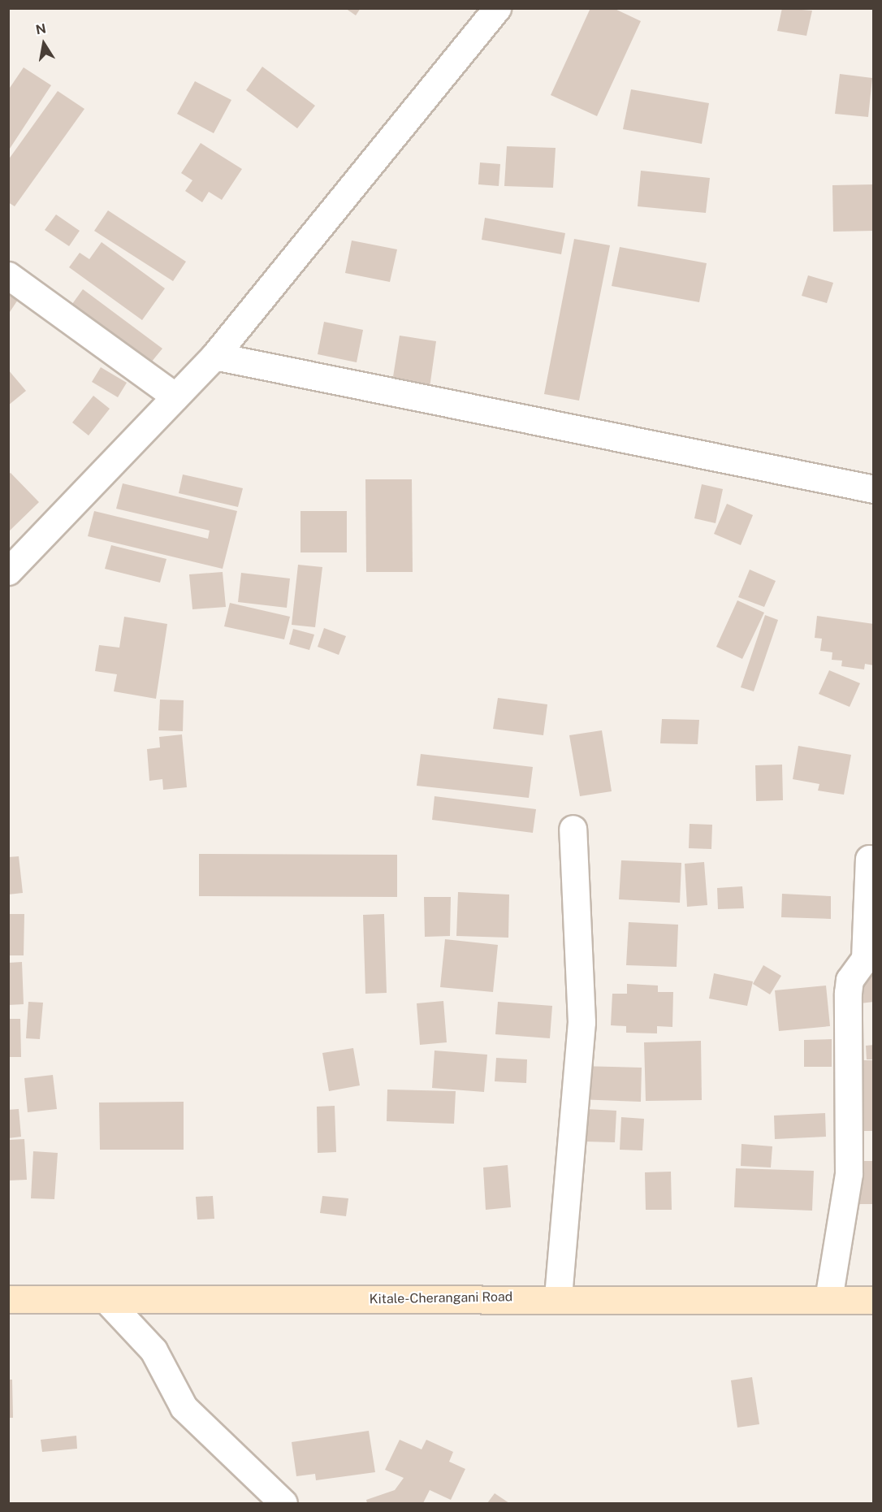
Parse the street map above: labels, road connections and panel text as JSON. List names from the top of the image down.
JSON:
{
  "streets": {
    "main road": ["Kitale-Cherangani Road"]
  },
  "north": "top"
}
